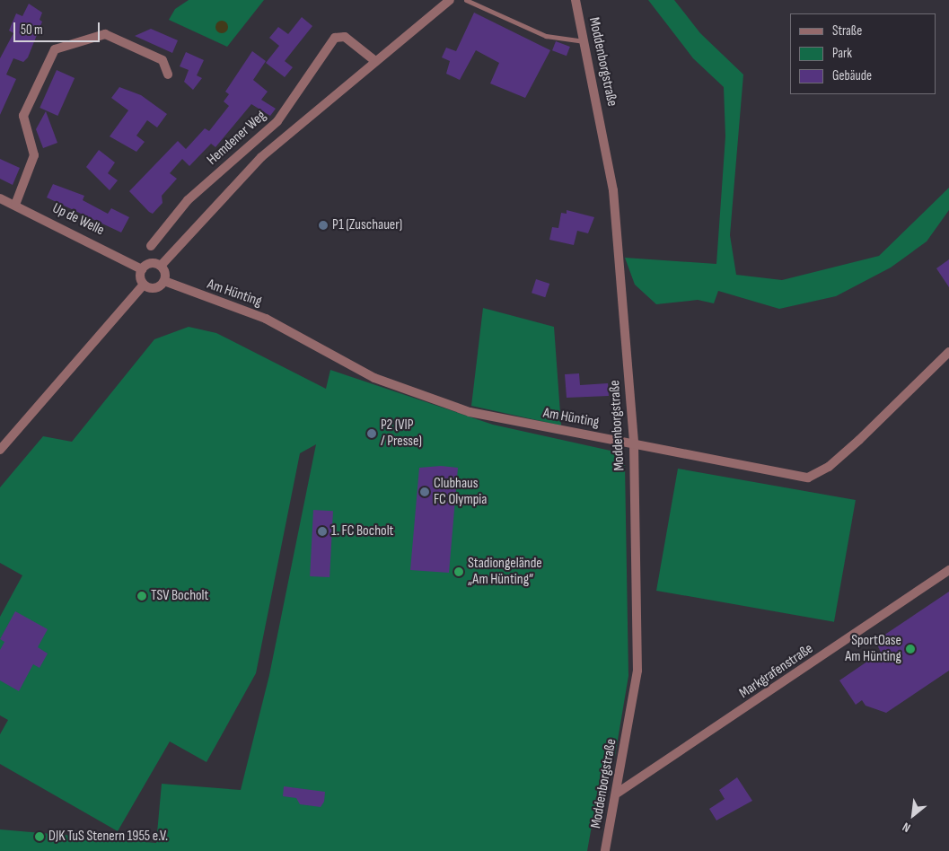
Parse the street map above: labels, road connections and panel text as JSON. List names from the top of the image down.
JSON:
{
  "streets": {
    "street": [
      "Moddenborgstraße",
      "Hemdener Weg",
      "Up de Welle",
      "Am Hünting",
      "Markgrafenstraße"
    ]
  },
  "crossings": [
    ["Moddenborgstraße", "Am Hünting"],
    ["Moddenborgstraße", "Markgrafenstraße"],
    ["Hemdener Weg", "Up de Welle"],
    ["Hemdener Weg", "Am Hünting"],
    ["Up de Welle", "Am Hünting"]
  ],
  "places": [
    "P1 (Zuschauer)",
    "P2 (VIP / Presse)",
    "Clubhaus FC Olympia",
    "1. FC Bocholt",
    "Stadiongelände „Am Hünting“",
    "TSV Bocholt",
    "SportOase Am Hünting",
    "DJK TuS Stenern 1955 e.V."
  ],
  "legend": ["Straße", "Park", "Gebäude"],
  "scale_bar": "50 m",
  "north": "bottom left"
}
